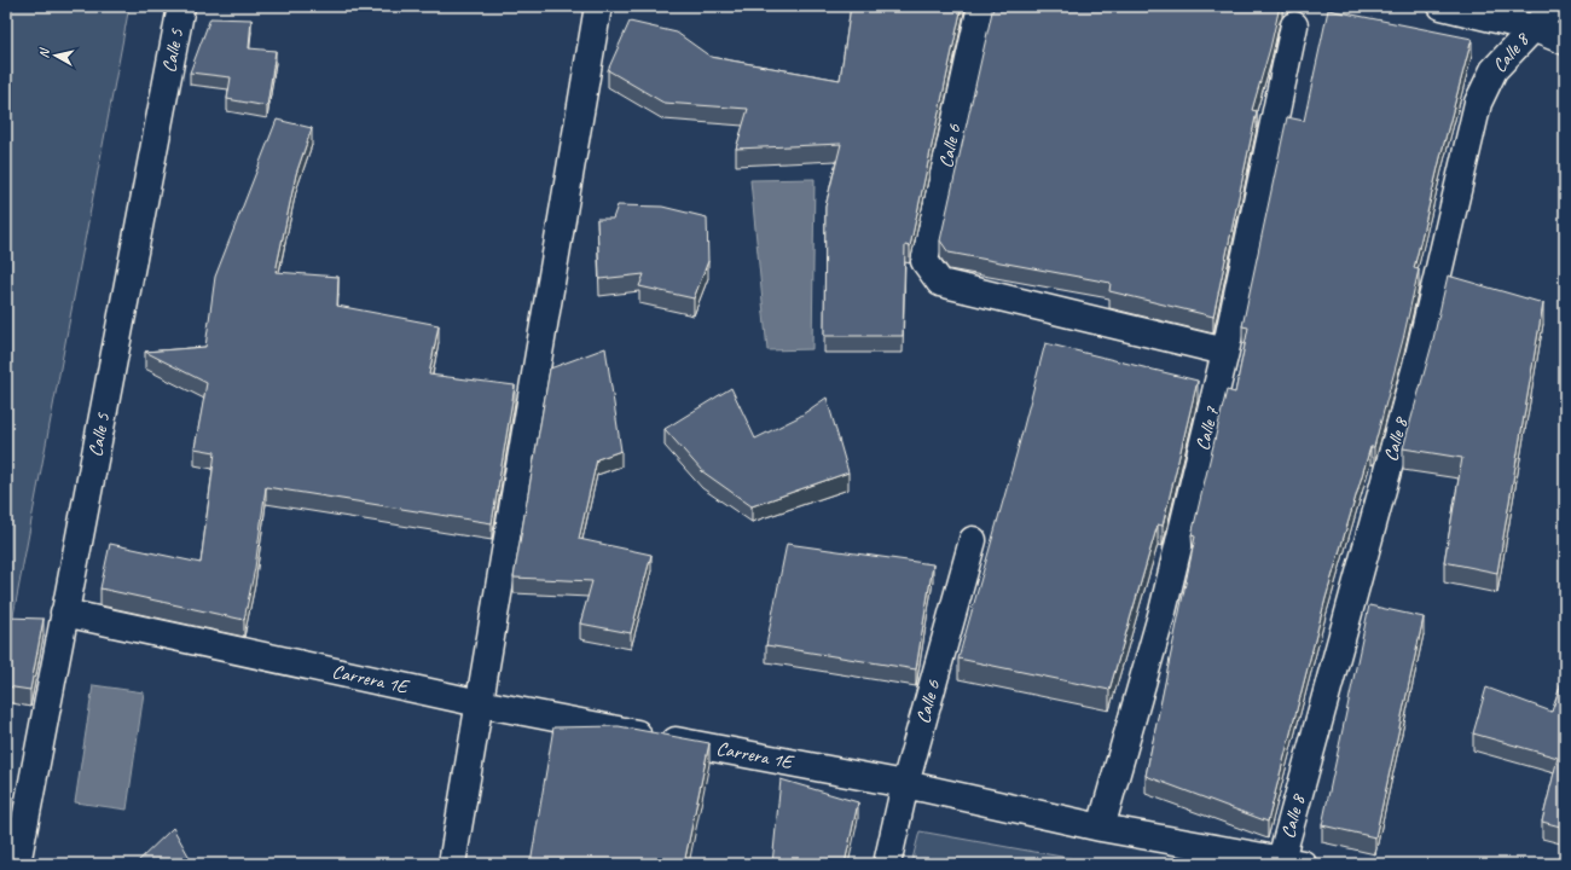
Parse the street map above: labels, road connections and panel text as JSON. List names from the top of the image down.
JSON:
{
  "streets": {
    "street": [
      "Calle 5",
      "Calle 8",
      "Calle 6",
      "Calle 7",
      "Carrera 1E"
    ]
  },
  "crossings": [
    ["Calle 5", "Carrera 1E"],
    ["Calle 8", "Carrera 1E"],
    ["Calle 6", "Calle 7"],
    ["Calle 6", "Carrera 1E"],
    ["Calle 7", "Carrera 1E"]
  ],
  "north": "left"
}
